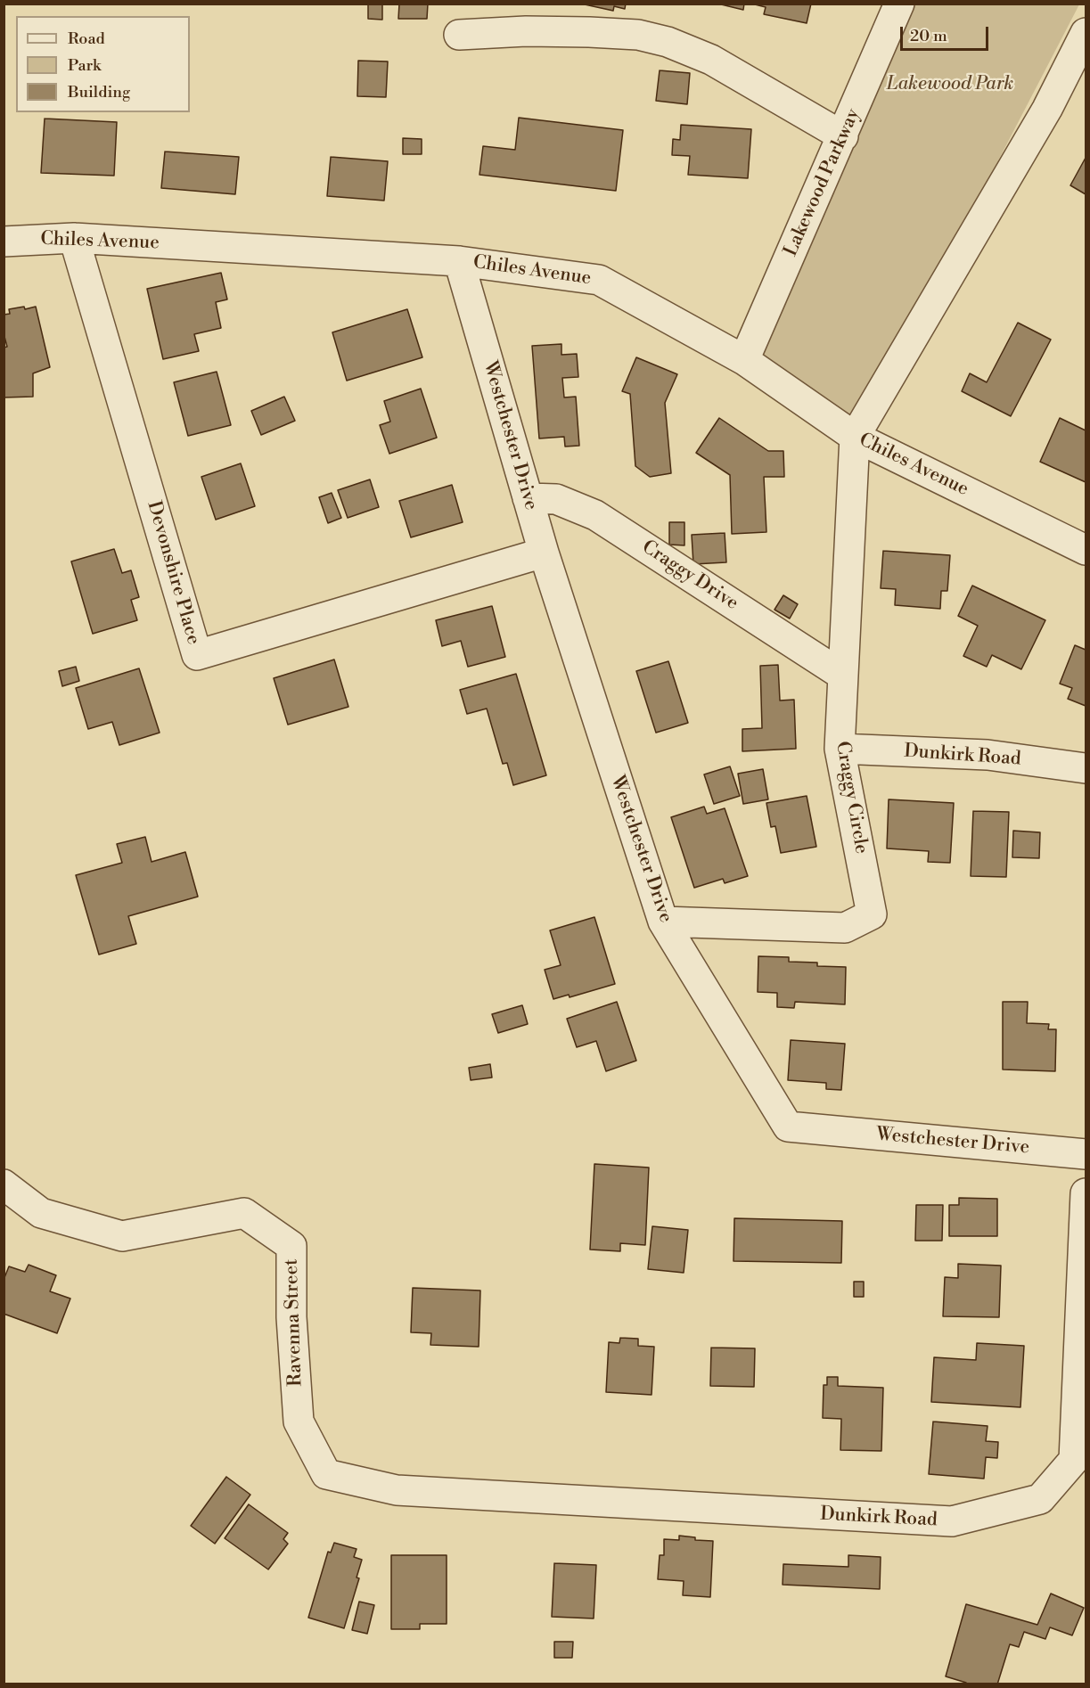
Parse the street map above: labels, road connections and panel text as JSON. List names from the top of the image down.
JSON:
{
  "streets": {
    "street": [
      "Lakewood Parkway",
      "Chiles Avenue",
      "Westchester Drive",
      "Devonshire Place",
      "Craggy Drive",
      "Dunkirk Road",
      "Craggy Circle",
      "Ravenna Street"
    ]
  },
  "crossings": [
    ["Lakewood Parkway", "Chiles Avenue"],
    ["Chiles Avenue", "Westchester Drive"],
    ["Chiles Avenue", "Devonshire Place"],
    ["Chiles Avenue", "Craggy Circle"],
    ["Westchester Drive", "Devonshire Place"],
    ["Westchester Drive", "Craggy Drive"],
    ["Westchester Drive", "Craggy Circle"],
    ["Craggy Drive", "Craggy Circle"],
    ["Dunkirk Road", "Craggy Circle"],
    ["Dunkirk Road", "Ravenna Street"]
  ],
  "parks": ["Lakewood Park"],
  "legend": ["Road", "Park", "Building"],
  "scale_bar": "20 m"
}
